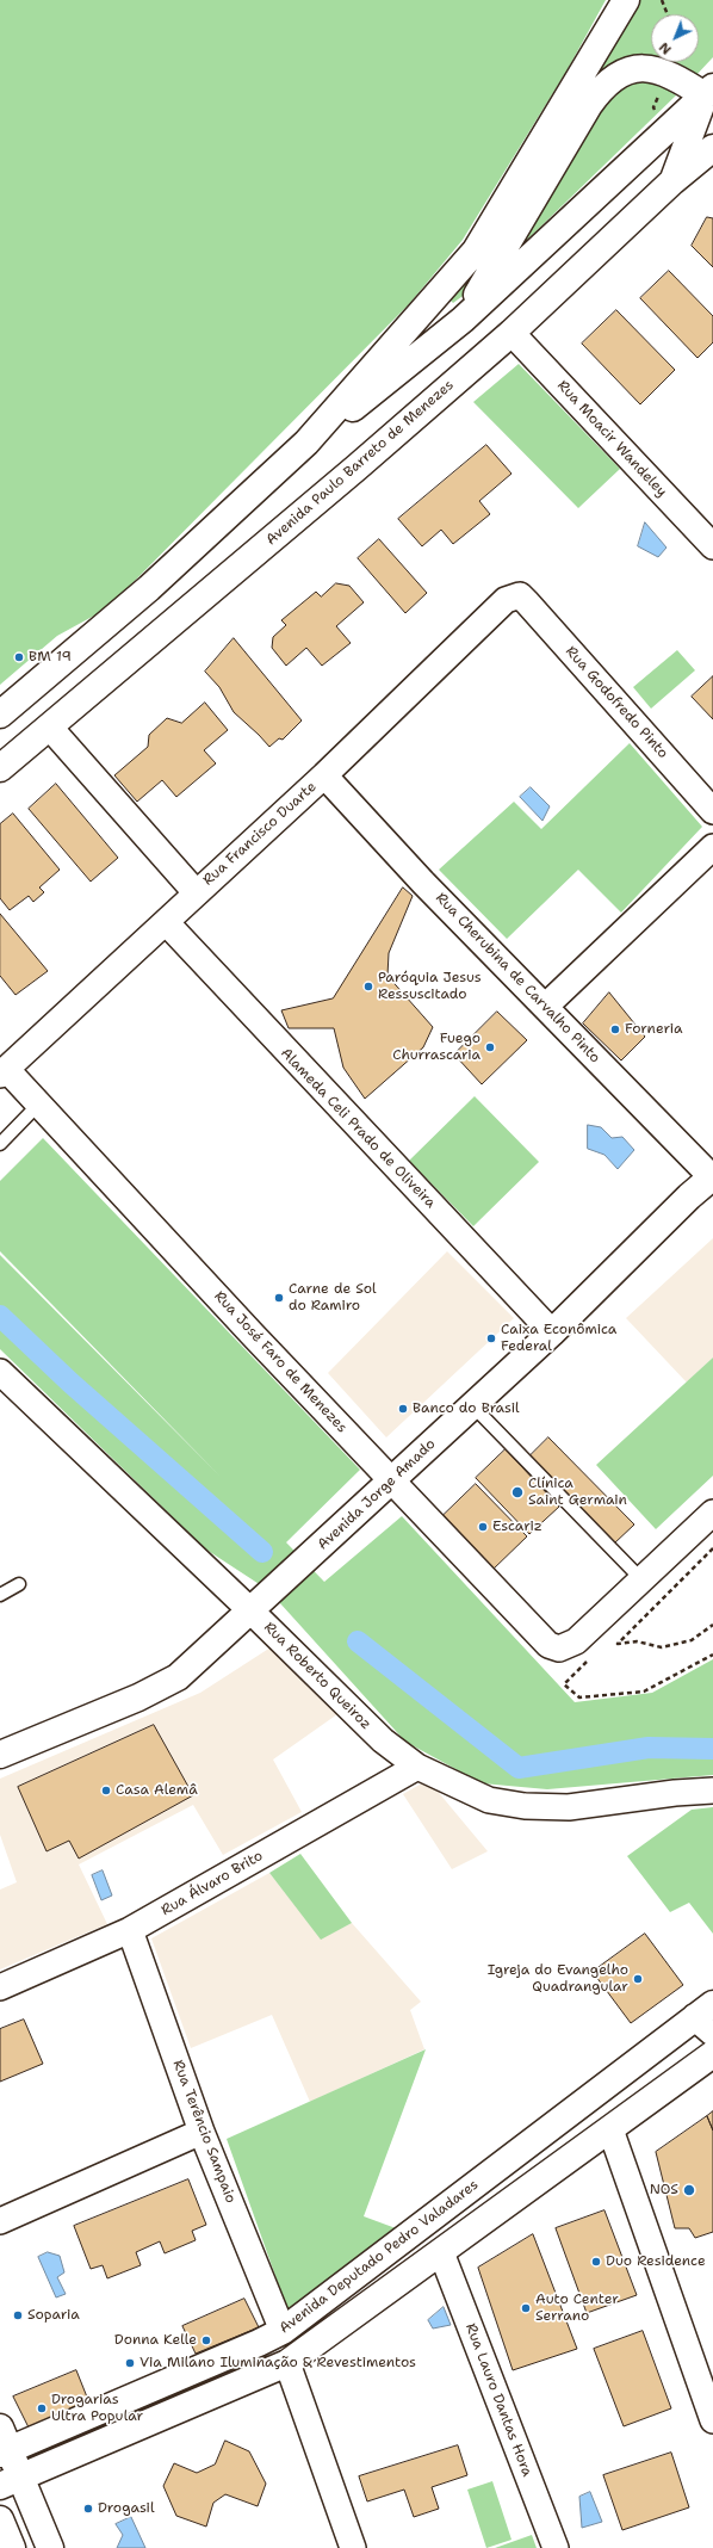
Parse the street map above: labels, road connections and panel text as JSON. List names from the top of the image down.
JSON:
{
  "streets": {
    "main road": ["Avenida Paulo Barreto de Menezes", "Avenida Jorge Amado", "Avenida Deputado Pedro Valadares"],
    "street": [
      "Rua Moacir Wandeley",
      "Rua Godofredo Pinto",
      "Rua Francisco Duarte",
      "Rua Cherubina de Carvalho Pinto",
      "Alameda Celi Prado de Oliveira",
      "Rua José Faro de Menezes",
      "Rua Roberto Queiroz",
      "Rua Álvaro Brito",
      "Rua Terêncio Sampaio",
      "Rua Lauro Dantas Hora"
    ]
  },
  "crossings": [
    ["Rua Moacir Wandeley", "Avenida Paulo Barreto de Menezes"],
    ["Rua Godofredo Pinto", "Rua Francisco Duarte"],
    ["Rua Francisco Duarte", "Rua Cherubina de Carvalho Pinto"],
    ["Rua Francisco Duarte", "Alameda Celi Prado de Oliveira"],
    ["Rua Francisco Duarte", "Rua José Faro de Menezes"],
    ["Rua Cherubina de Carvalho Pinto", "Avenida Jorge Amado"],
    ["Alameda Celi Prado de Oliveira", "Avenida Jorge Amado"],
    ["Rua José Faro de Menezes", "Avenida Jorge Amado"],
    ["Avenida Jorge Amado", "Rua Roberto Queiroz"],
    ["Rua Roberto Queiroz", "Rua Álvaro Brito"],
    ["Rua Álvaro Brito", "Rua Terêncio Sampaio"],
    ["Rua Terêncio Sampaio", "Avenida Deputado Pedro Valadares"]
  ],
  "places": [
    "BM 19",
    "Paróquia Jesus Ressuscitado",
    "Forneria",
    "Fuego Churrascaria",
    "Carne de Sol do Ramiro",
    "Caixa Econômica Federal",
    "Banco do Brasil",
    "Clínica Saint Germain",
    "Escariz",
    "Casa Alemâ",
    "Igreja do Evangelho Quadrangular",
    "NOS",
    "Duo Residence",
    "Auto Center Serrano",
    "Soparia",
    "Donna Kelle",
    "Via Milano Iluminação & Revestimentos",
    "Drogarias Ultra Popular",
    "Drogasil"
  ],
  "north": "bottom left"
}
